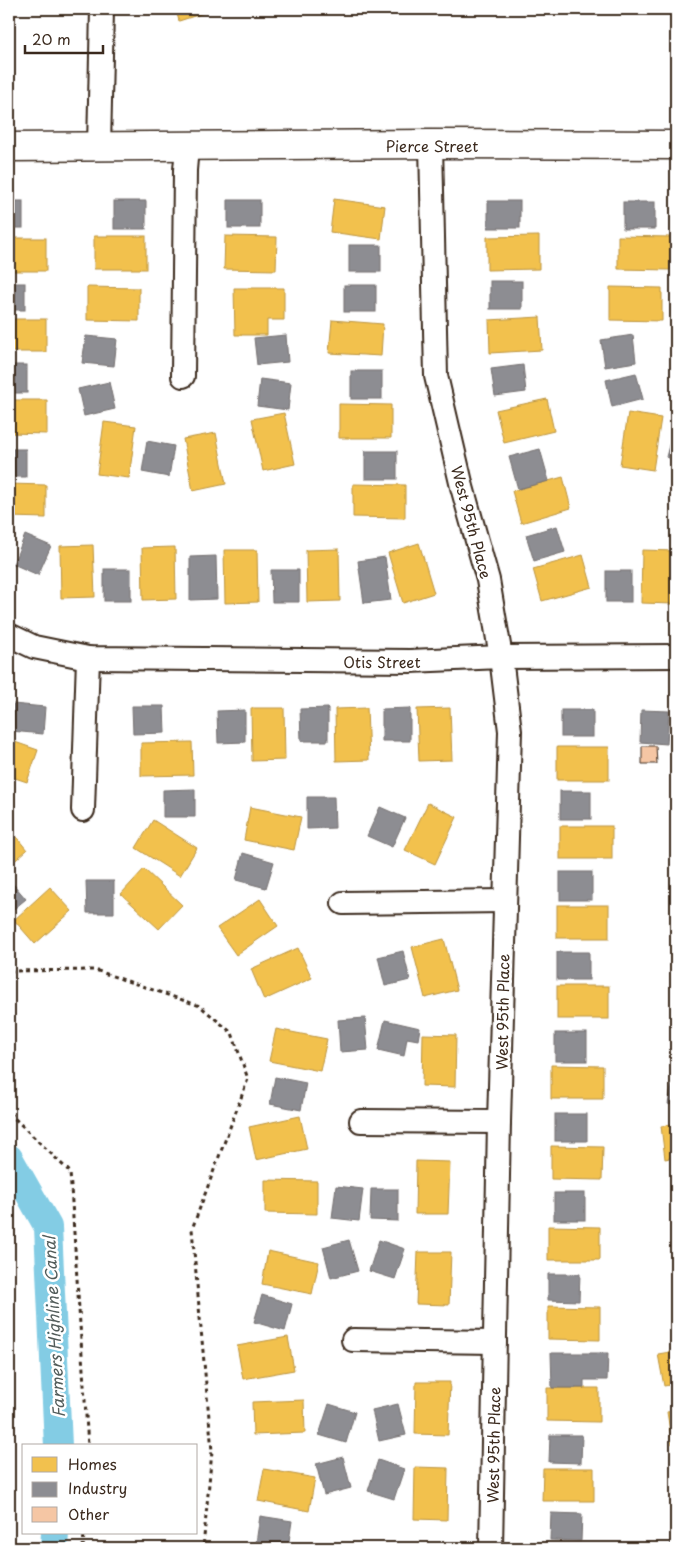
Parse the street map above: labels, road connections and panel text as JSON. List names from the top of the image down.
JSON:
{
  "streets": {
    "street": ["Pierce Street", "West 95th Place", "Otis Street"]
  },
  "crossings": [
    ["Pierce Street", "West 95th Place"],
    ["West 95th Place", "Otis Street"]
  ],
  "water": ["Farmers Highline Canal"],
  "legend": ["Homes", "Industry", "Other"],
  "scale_bar": "20 m"
}
